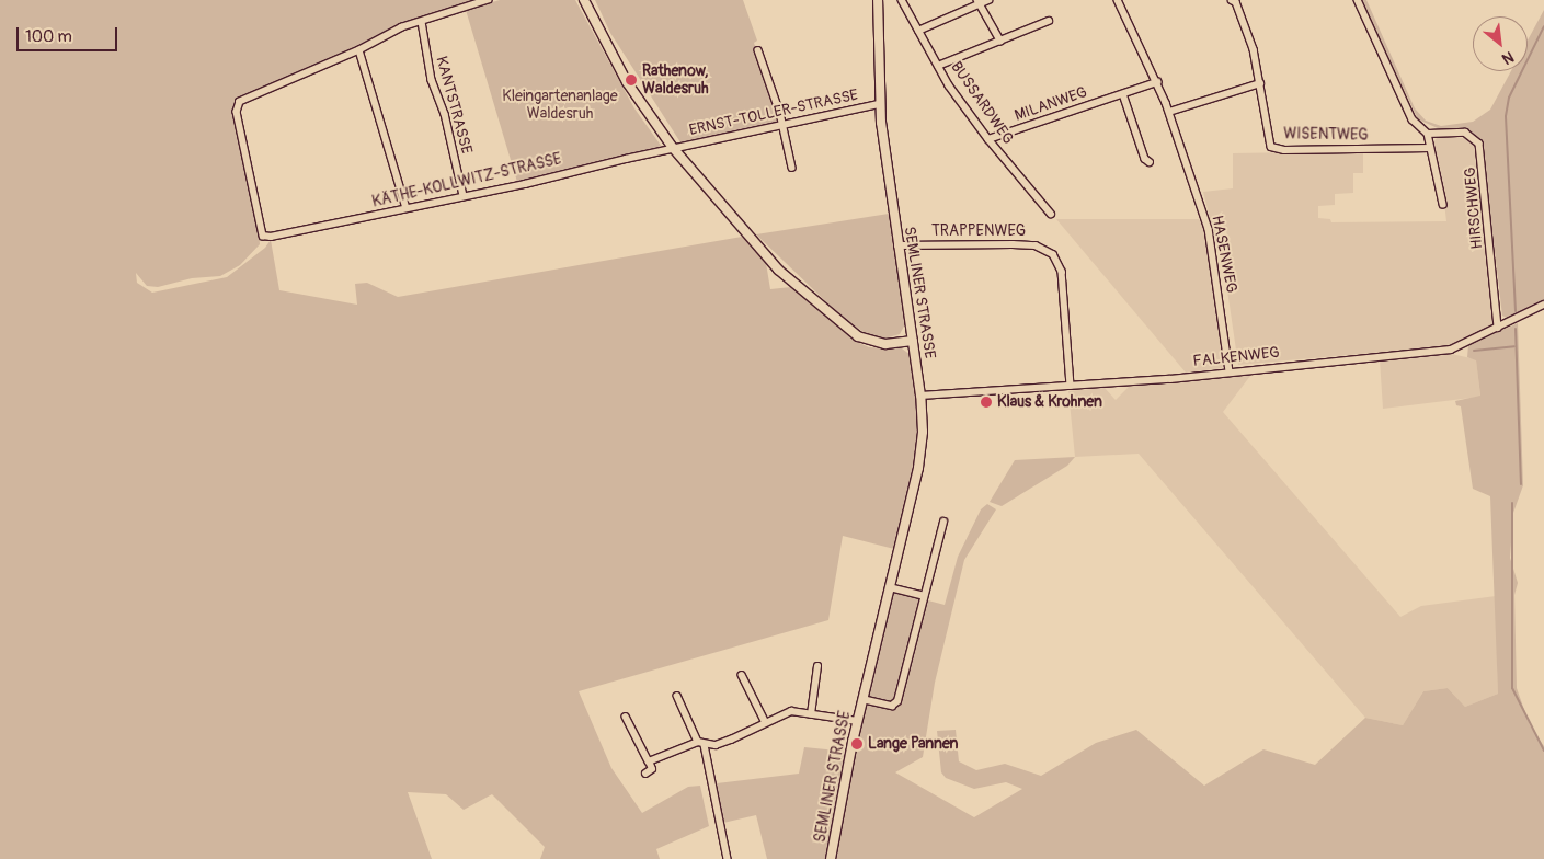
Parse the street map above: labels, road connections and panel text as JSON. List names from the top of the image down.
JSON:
{
  "streets": {
    "street": [
      "BUSSARDWEG",
      "MILANWEG",
      "KANTSTRASSE",
      "ERNST-TOLLER-STRASSE",
      "WISENTWEG",
      "KÄTHE-KOLLWITZ-STRASSE",
      "HIRSCHWEG",
      "TRAPPENWEG",
      "HASENWEG",
      "SEMLINER STRASSE",
      "FALKENWEG"
    ]
  },
  "crossings": [
    ["BUSSARDWEG", "MILANWEG"],
    ["MILANWEG", "HASENWEG"],
    ["KANTSTRASSE", "KÄTHE-KOLLWITZ-STRASSE"],
    ["ERNST-TOLLER-STRASSE", "KÄTHE-KOLLWITZ-STRASSE"],
    ["ERNST-TOLLER-STRASSE", "SEMLINER STRASSE"],
    ["WISENTWEG", "HIRSCHWEG"],
    ["HIRSCHWEG", "FALKENWEG"],
    ["TRAPPENWEG", "SEMLINER STRASSE"],
    ["TRAPPENWEG", "FALKENWEG"],
    ["HASENWEG", "FALKENWEG"],
    ["SEMLINER STRASSE", "FALKENWEG"]
  ],
  "parks": ["Kleingartenanlage Waldesruh"],
  "places": ["Rathenow, Waldesruh", "Klaus & Krohnen", "Lange Pannen"],
  "scale_bar": "100 m",
  "north": "bottom right"
}
